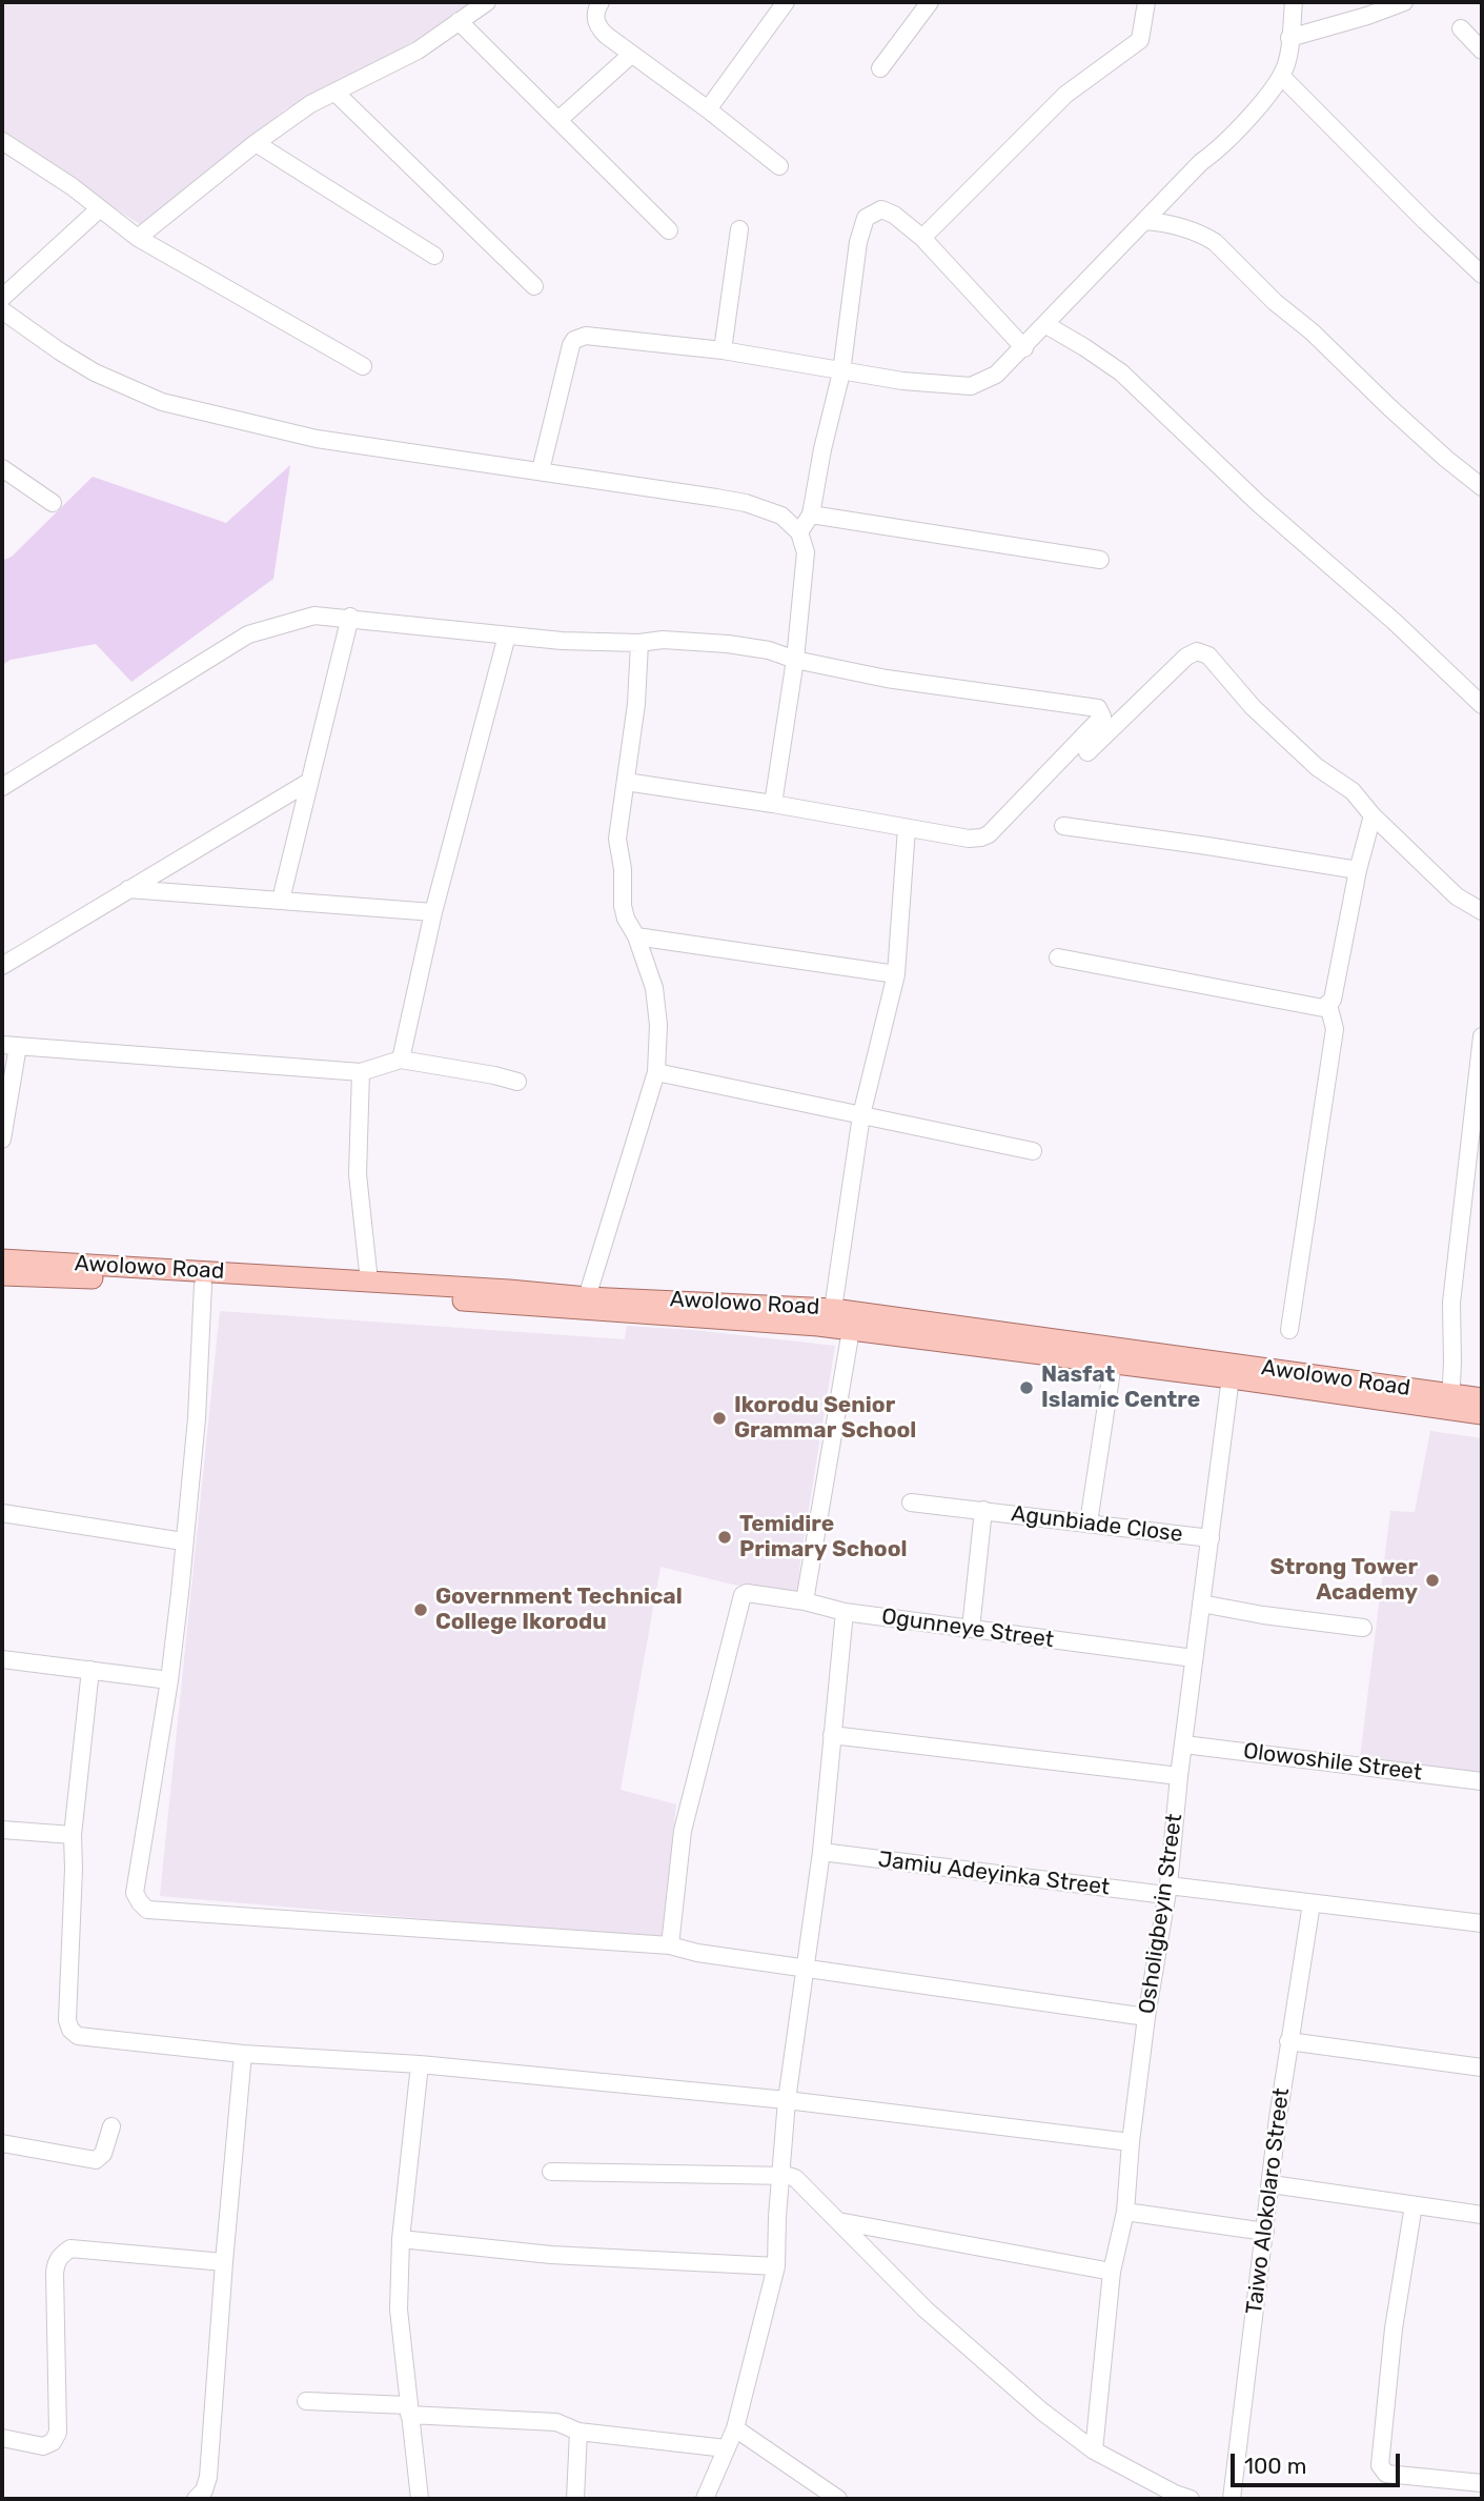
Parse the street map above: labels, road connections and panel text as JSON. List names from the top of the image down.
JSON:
{
  "streets": {
    "main road": ["Awolowo Road"],
    "street": [
      "Agunbiade Close",
      "Ogunneye Street",
      "Olowoshile Street",
      "Jamiu Adeyinka Street",
      "Osholigbeyin Street",
      "Taiwo Alokolaro Street"
    ]
  },
  "crossings": [
    ["Awolowo Road", "Osholigbeyin Street"],
    ["Agunbiade Close", "Ogunneye Street"],
    ["Agunbiade Close", "Osholigbeyin Street"],
    ["Ogunneye Street", "Osholigbeyin Street"],
    ["Olowoshile Street", "Osholigbeyin Street"],
    ["Jamiu Adeyinka Street", "Osholigbeyin Street"],
    ["Jamiu Adeyinka Street", "Taiwo Alokolaro Street"]
  ],
  "places": [
    "Nasfat Islamic Centre",
    "Ikorodu Senior Grammar School",
    "Temidire Primary School",
    "Strong Tower Academy",
    "Government Technical College Ikorodu"
  ],
  "scale_bar": "100 m"
}
